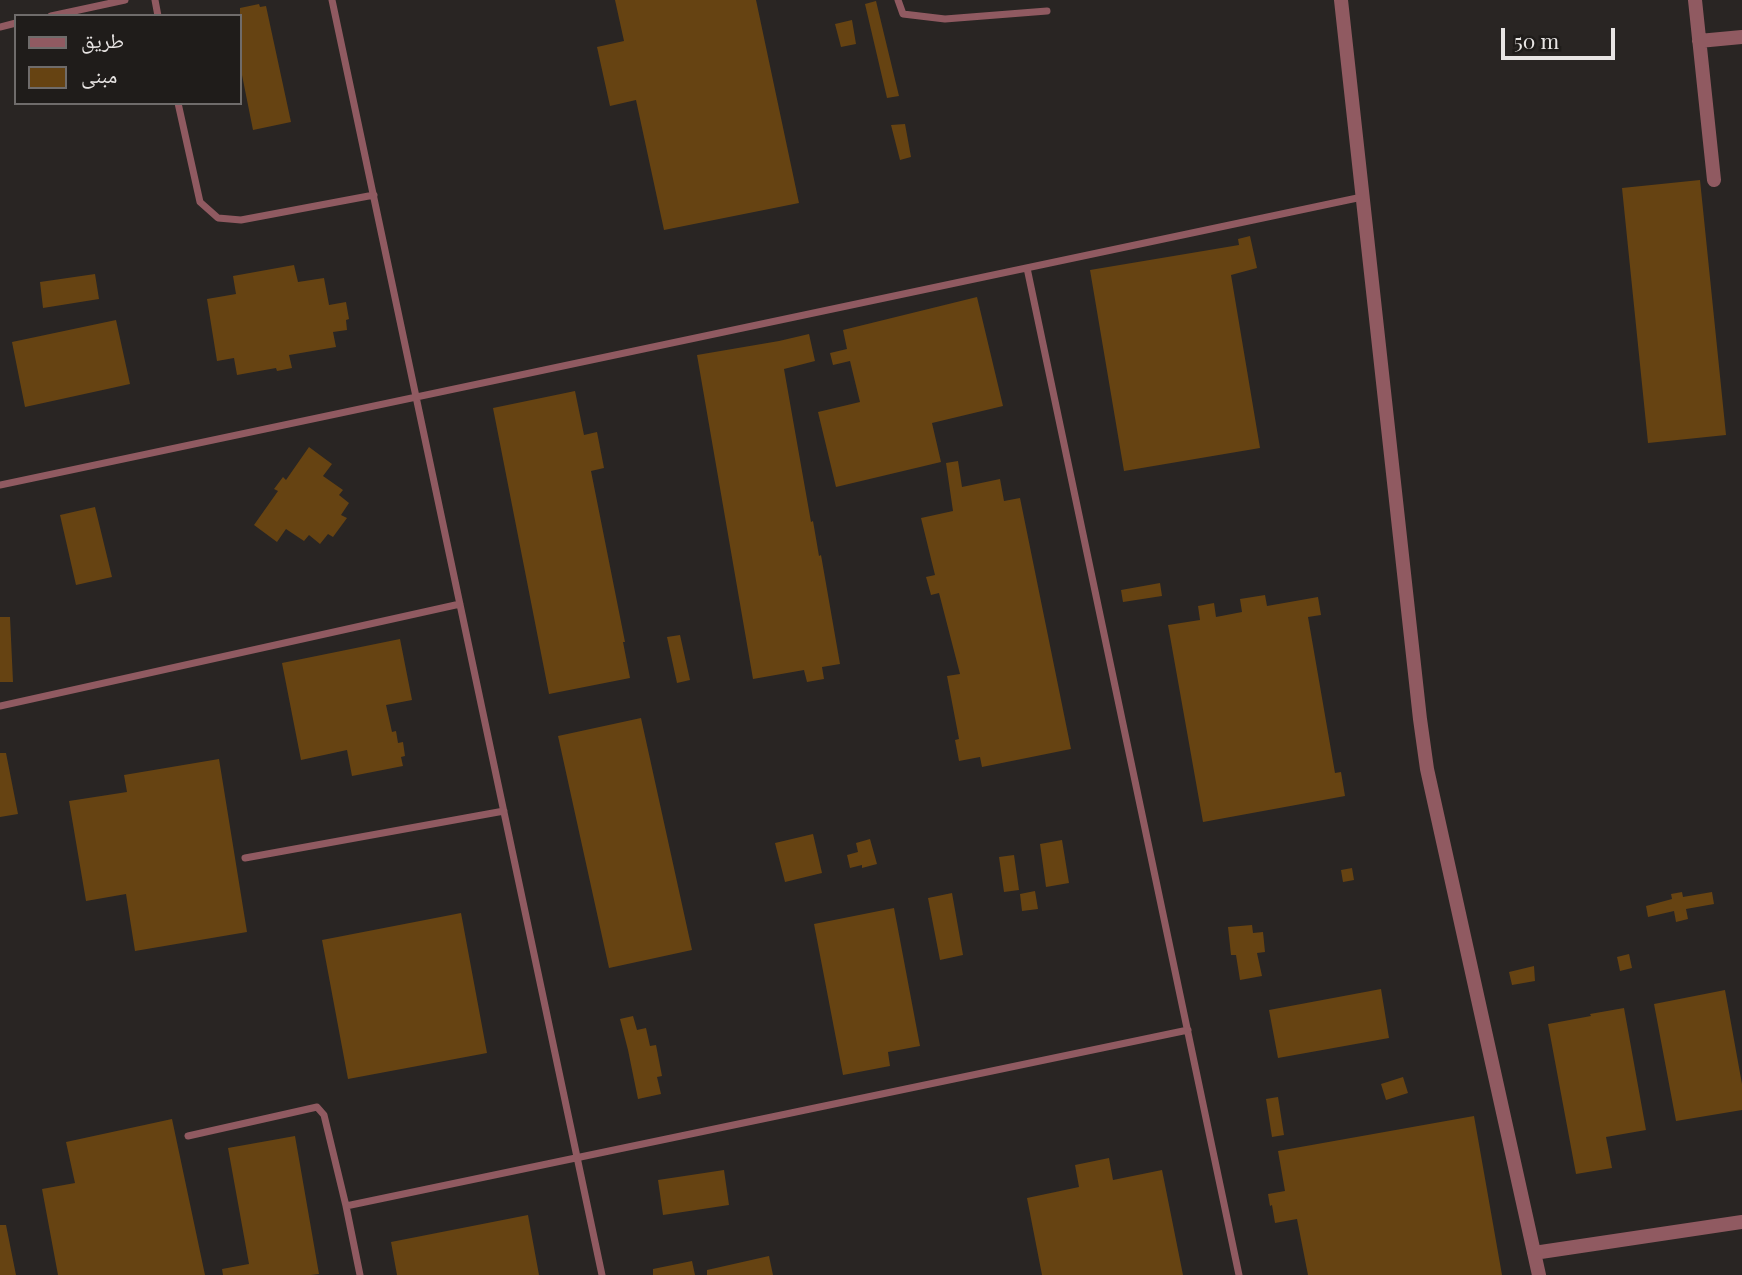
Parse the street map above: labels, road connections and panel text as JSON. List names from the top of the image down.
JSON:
{
  "legend": ["طريق", "مبنى"],
  "scale_bar": "50 m"
}
